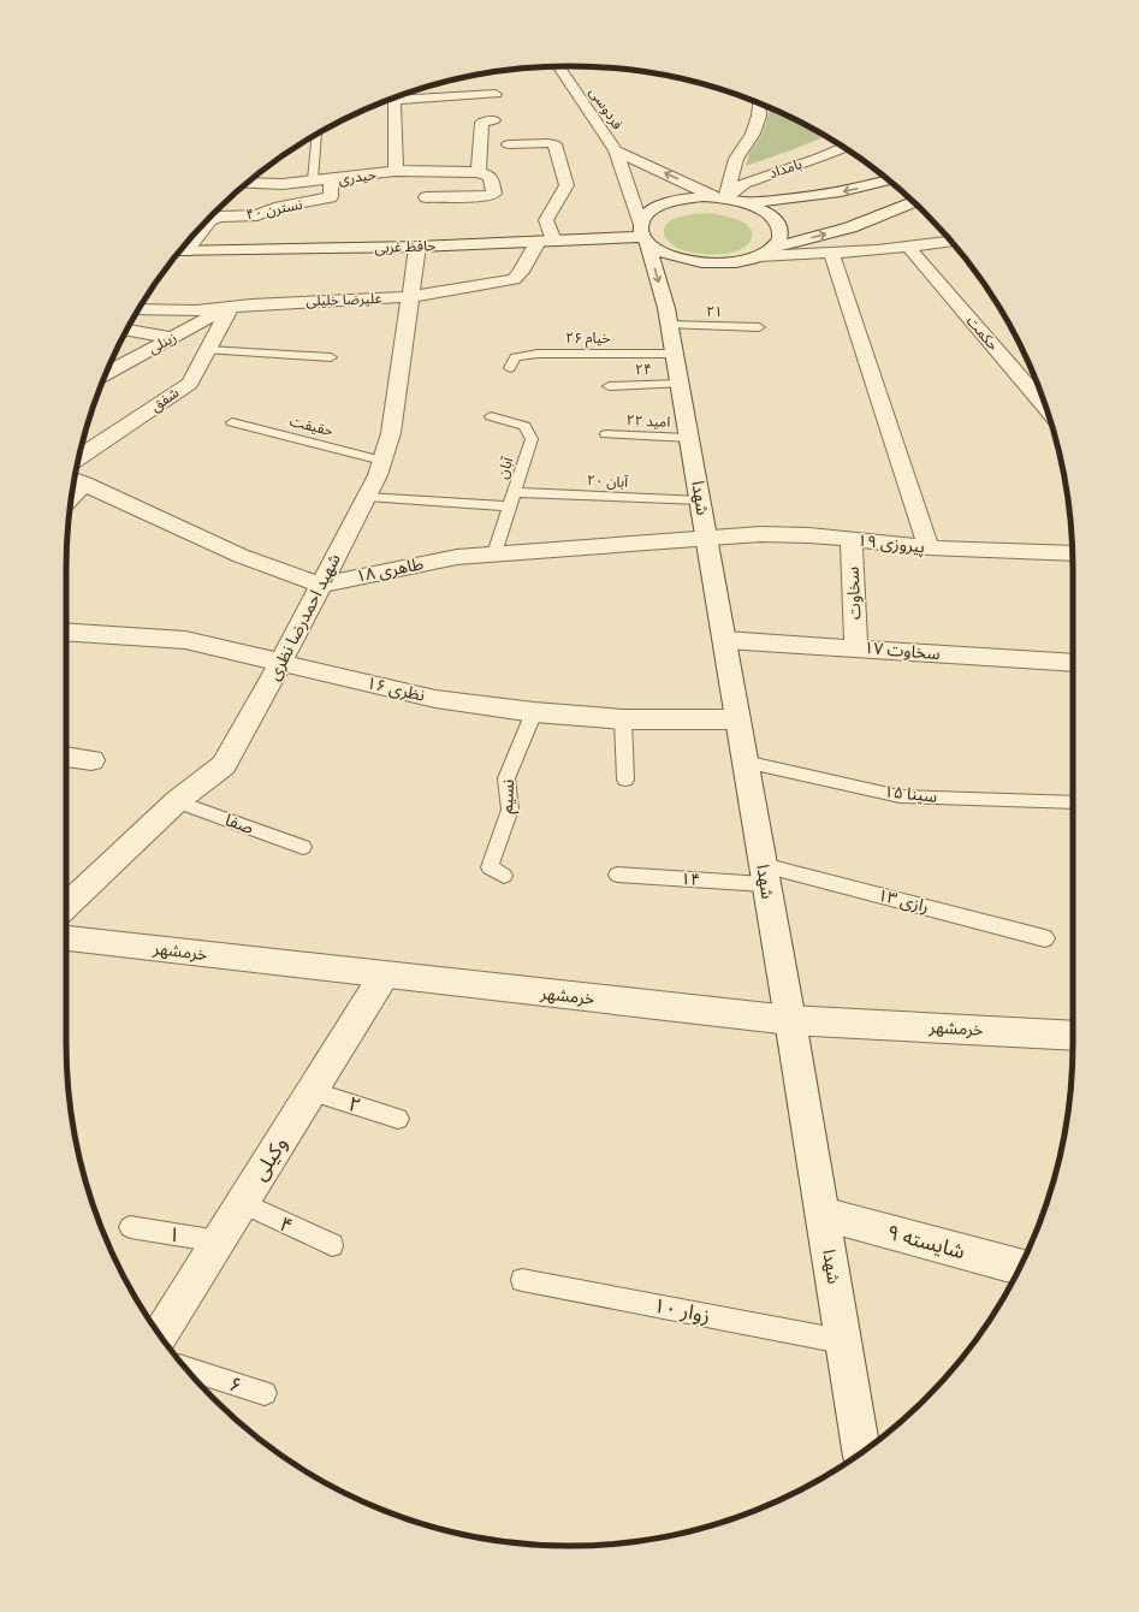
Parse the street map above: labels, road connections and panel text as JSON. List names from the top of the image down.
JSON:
{
  "streets": {
    "street": [
      "فردوسی",
      "بامداد",
      "حیدری",
      "نسترن ۴۰",
      "حافظ غربی",
      "علیرضا خلیلی",
      "حکمت",
      "زینلی",
      "شفق",
      "شهدا",
      "پیروزی ۱۹",
      "طاهری ۱۸",
      "سخاوت",
      "شهید احمدرضا نظری",
      "سخاوت ۱۷",
      "نظری ۱۶",
      "خرمشهر",
      "وکیلی",
      "شایسته ۹"
    ],
    "lane": [
      "۲۱",
      "خیام ۲۶",
      "۲۴",
      "امید ۲۲",
      "حقیقت",
      "آبان",
      "آبان ۲۰",
      "سینا ۱۵",
      "نسیم",
      "صفا",
      "۱۴",
      "رازی ۱۳",
      "۲",
      "۴",
      "۱",
      "زوار ۱۰",
      "۶"
    ]
  },
  "crossings": [
    ["فردوسی", "حافظ غربی"],
    ["فردوسی", "شهدا"],
    ["حیدری", "نسترن ۴۰"],
    ["حافظ غربی", "علیرضا خلیلی"],
    ["حافظ غربی", "شهدا"],
    ["حافظ غربی", "شهید احمدرضا نظری"],
    ["علیرضا خلیلی", "زینلی"],
    ["علیرضا خلیلی", "شفق"],
    ["علیرضا خلیلی", "شهید احمدرضا نظری"],
    ["۲۱", "شهدا"],
    ["خیام ۲۶", "شهدا"],
    ["زینلی", "شفق"],
    ["۲۴", "شهدا"],
    ["امید ۲۲", "شهدا"],
    ["حقیقت", "شهید احمدرضا نظری"],
    ["آبان", "آبان ۲۰"],
    ["آبان", "طاهری ۱۸"],
    ["آبان ۲۰", "شهدا"],
    ["شهدا", "پیروزی ۱۹"],
    ["شهدا", "طاهری ۱۸"],
    ["شهدا", "سخاوت ۱۷"],
    ["شهدا", "نظری ۱۶"],
    ["شهدا", "سینا ۱۵"],
    ["شهدا", "۱۴"],
    ["شهدا", "رازی ۱۳"],
    ["شهدا", "خرمشهر"],
    ["شهدا", "شایسته ۹"],
    ["شهدا", "زوار ۱۰"],
    ["پیروزی ۱۹", "طاهری ۱۸"],
    ["پیروزی ۱۹", "سخاوت"],
    ["طاهری ۱۸", "شهید احمدرضا نظری"],
    ["سخاوت", "سخاوت ۱۷"],
    ["شهید احمدرضا نظری", "نظری ۱۶"],
    ["شهید احمدرضا نظری", "صفا"],
    ["نظری ۱۶", "نسیم"],
    ["۱۴", "رازی ۱۳"],
    ["خرمشهر", "وکیلی"],
    ["۲", "وکیلی"],
    ["وکیلی", "۴"],
    ["وکیلی", "۱"]
  ]
}
